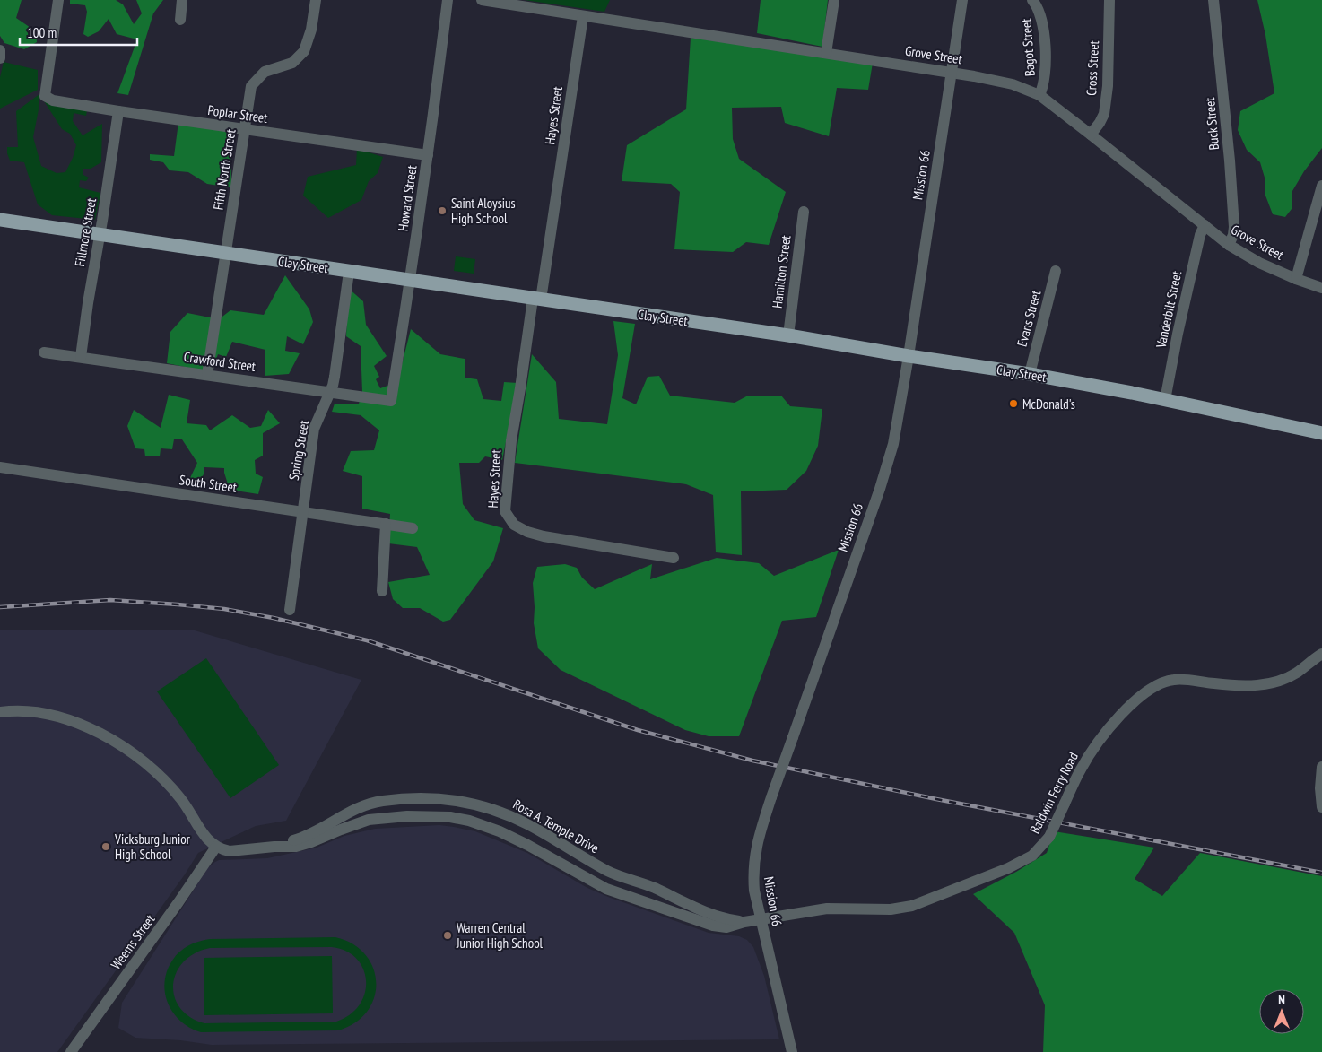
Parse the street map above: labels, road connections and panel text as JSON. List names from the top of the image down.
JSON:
{
  "streets": {
    "main road": ["Clay Street"],
    "street": [
      "Bagot Street",
      "Grove Street",
      "Cross Street",
      "Poplar Street",
      "Hayes Street",
      "Buck Street",
      "Fifth North Street",
      "Mission 66",
      "Howard Street",
      "Fillmore Street",
      "Hamilton Street",
      "Vanderbilt Street",
      "Evans Street",
      "Crawford Street",
      "Spring Street",
      "South Street",
      "Baldwin Ferry Road",
      "Rosa A. Temple Drive",
      "Weems Street"
    ]
  },
  "crossings": [
    ["Bagot Street", "Grove Street"],
    ["Grove Street", "Cross Street"],
    ["Grove Street", "Hayes Street"],
    ["Grove Street", "Buck Street"],
    ["Grove Street", "Mission 66"],
    ["Grove Street", "Vanderbilt Street"],
    ["Poplar Street", "Fifth North Street"],
    ["Poplar Street", "Howard Street"],
    ["Poplar Street", "Fillmore Street"],
    ["Hayes Street", "Clay Street"],
    ["Fifth North Street", "Clay Street"],
    ["Fifth North Street", "Crawford Street"],
    ["Mission 66", "Clay Street"],
    ["Mission 66", "Baldwin Ferry Road"],
    ["Mission 66", "Rosa A. Temple Drive"],
    ["Howard Street", "Clay Street"],
    ["Howard Street", "Crawford Street"],
    ["Fillmore Street", "Clay Street"],
    ["Fillmore Street", "Crawford Street"],
    ["Clay Street", "Hamilton Street"],
    ["Clay Street", "Vanderbilt Street"],
    ["Clay Street", "Evans Street"],
    ["Clay Street", "Spring Street"],
    ["Crawford Street", "Spring Street"],
    ["Spring Street", "South Street"],
    ["Baldwin Ferry Road", "Rosa A. Temple Drive"],
    ["Rosa A. Temple Drive", "Weems Street"]
  ],
  "places": [
    "Saint Aloysius High School",
    "McDonald's",
    "Vicksburg Junior High School",
    "Warren Central Junior High School"
  ],
  "scale_bar": "100 m",
  "north": "top"
}
